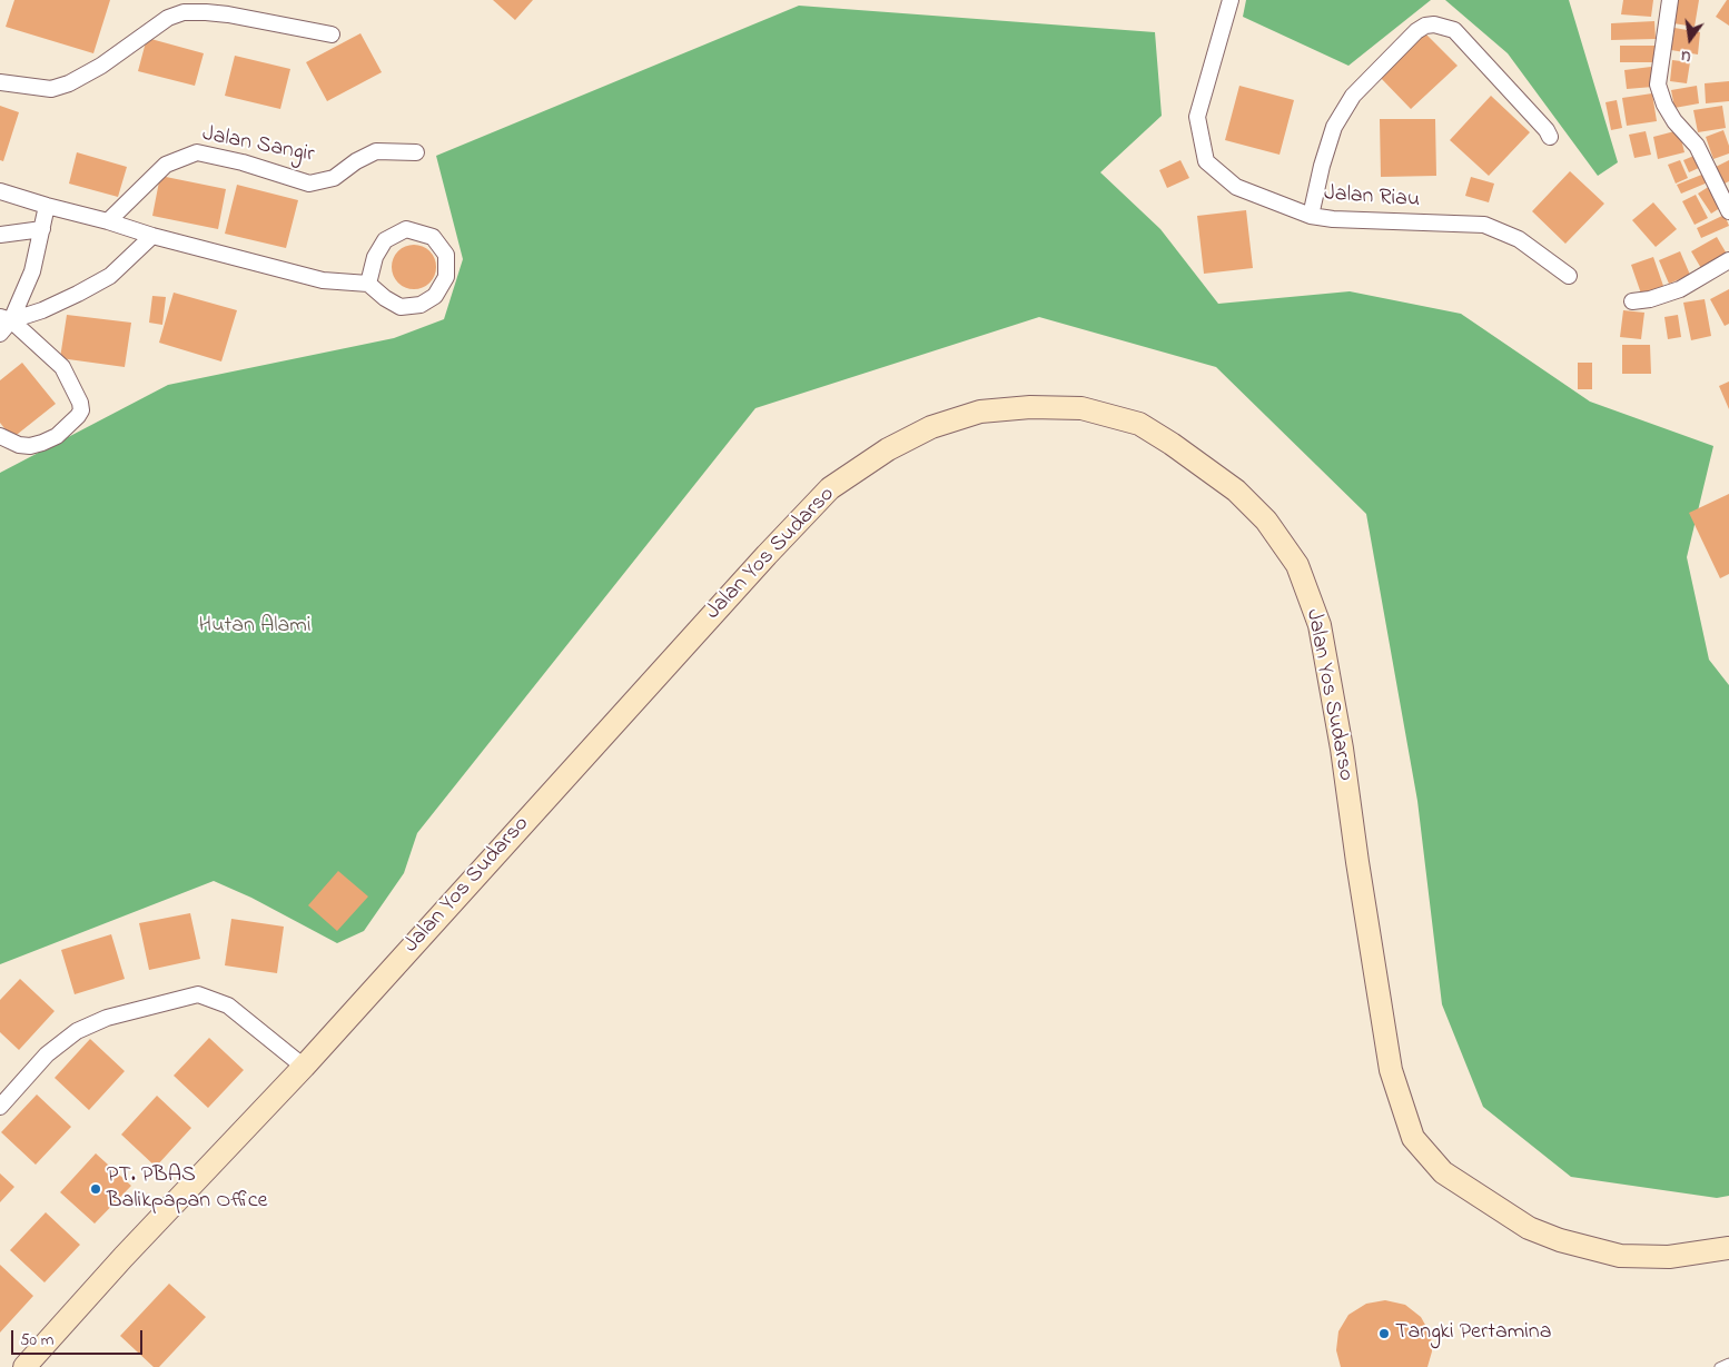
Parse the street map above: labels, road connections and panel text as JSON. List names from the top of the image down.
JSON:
{
  "streets": {
    "main road": ["Jalan Yos Sudarso"],
    "street": ["Jalan Sangir", "Jalan Riau"]
  },
  "parks": ["Hutan Alami"],
  "places": ["PT. PBAS Balikpapan Office", "Tangki Pertamina"],
  "scale_bar": "50 m",
  "north": "bottom"
}
